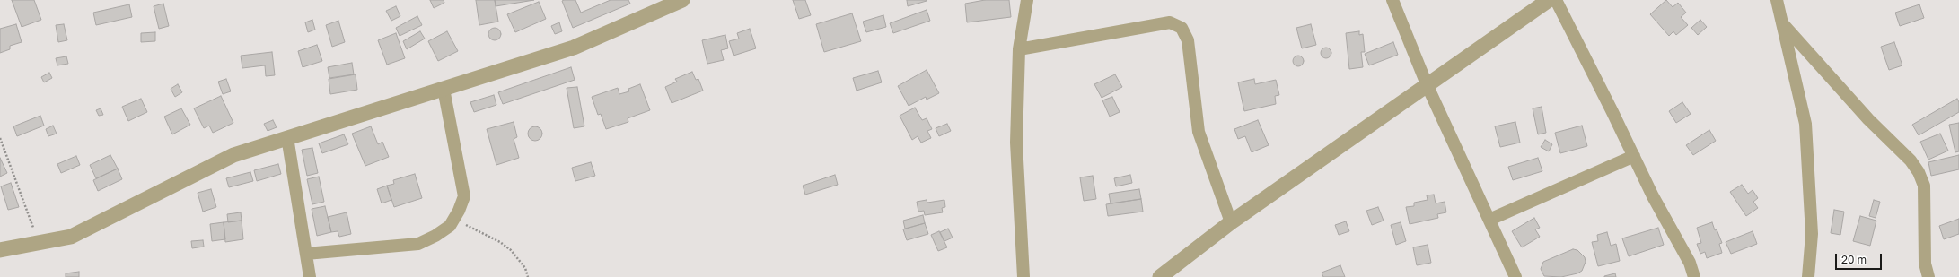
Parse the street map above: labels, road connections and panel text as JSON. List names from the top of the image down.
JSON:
{
  "scale_bar": "20 m"
}
